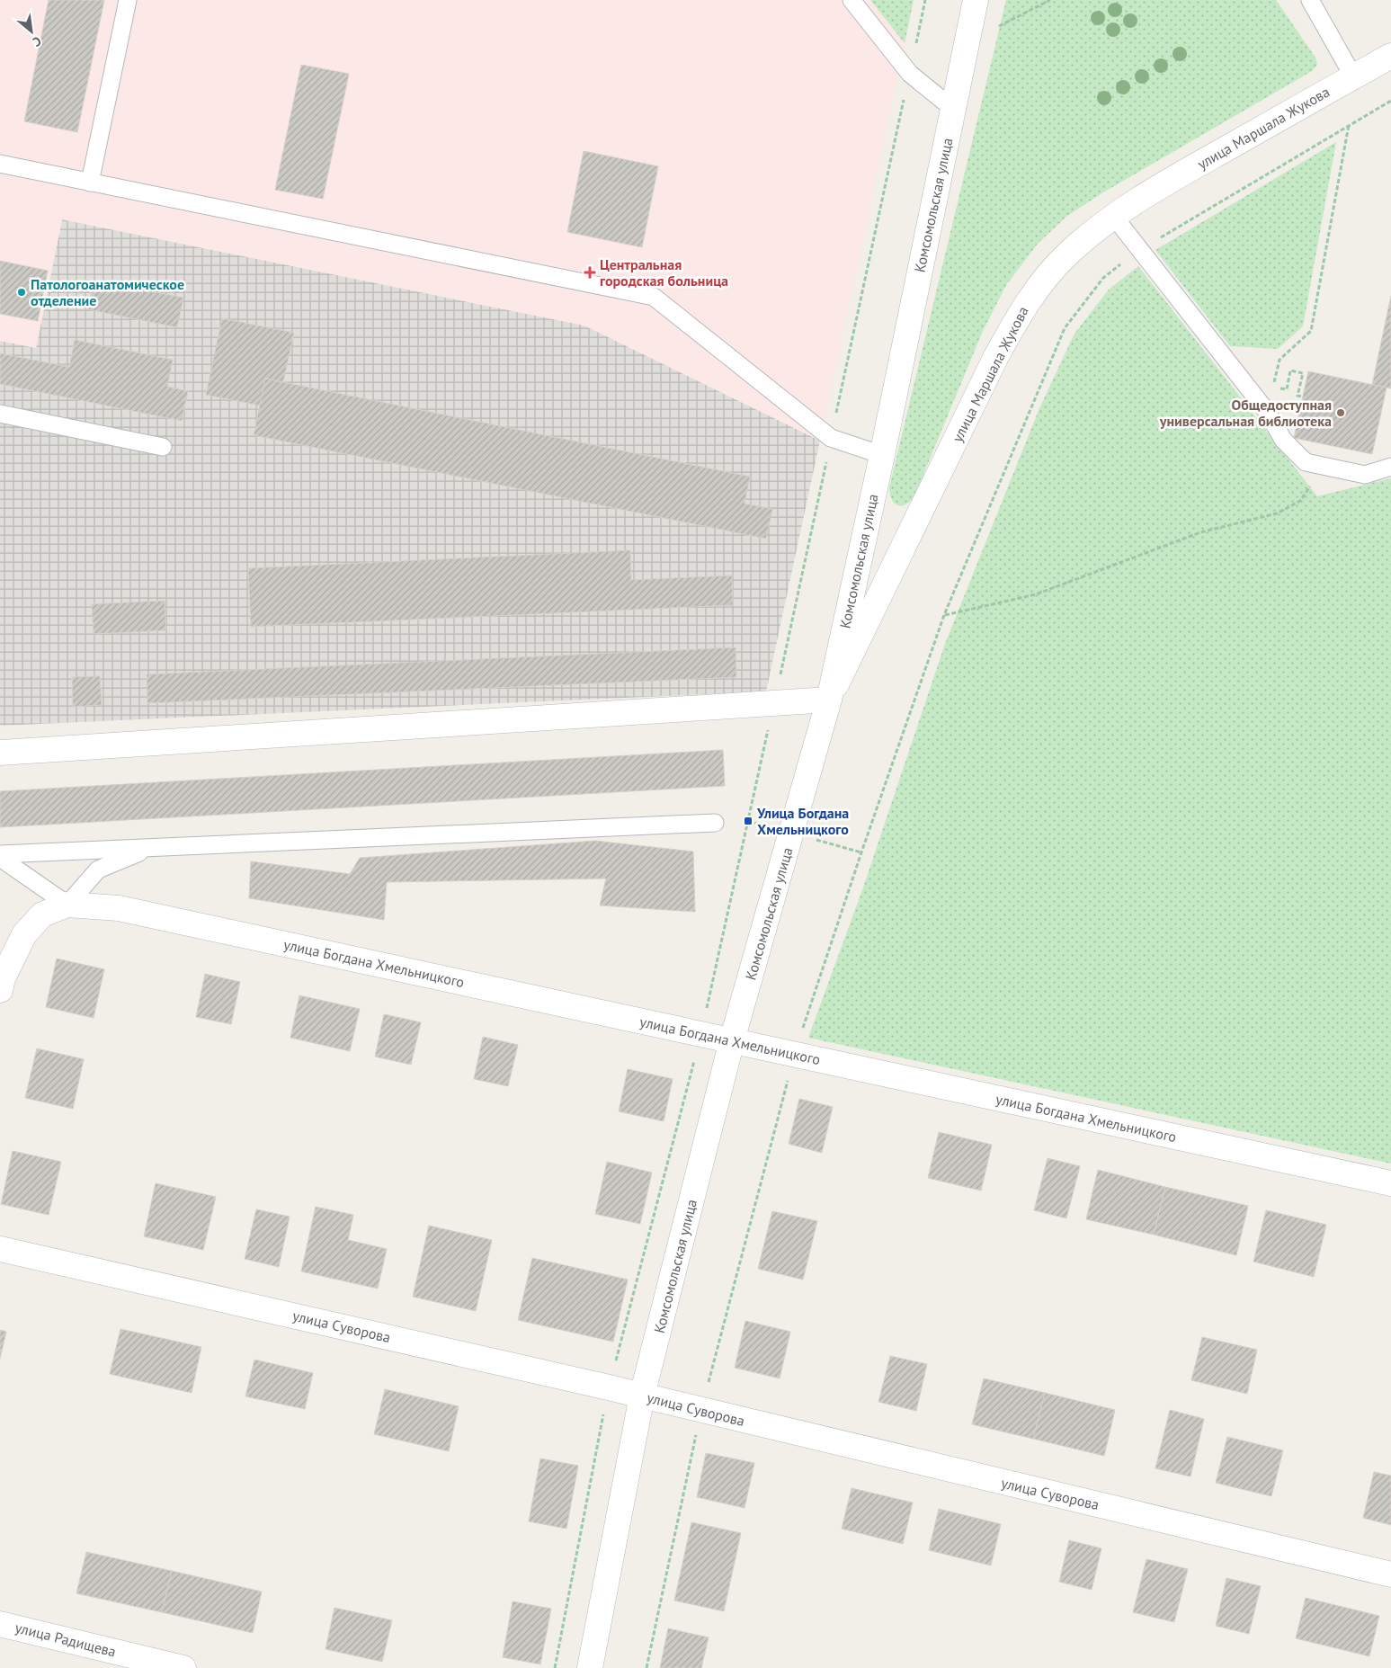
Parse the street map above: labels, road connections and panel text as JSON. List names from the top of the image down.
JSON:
{
  "streets": {
    "street": [
      "улица Маршала Жукова",
      "Комсомольская улица",
      "улица Богдана Хмельницкого",
      "улица Суворова",
      "улица Радищева"
    ]
  },
  "crossings": [
    ["улица Маршала Жукова", "Комсомольская улица"],
    ["Комсомольская улица", "улица Богдана Хмельницкого"],
    ["Комсомольская улица", "улица Суворова"]
  ],
  "places": {
    "health": ["Центральная городская больница"],
    "other": ["Патологоанатомическое отделение", "Общедоступная универсальная библиотека"],
    "transit": ["Улица Богдана Хмельницкого"]
  },
  "north": "bottom right"
}
